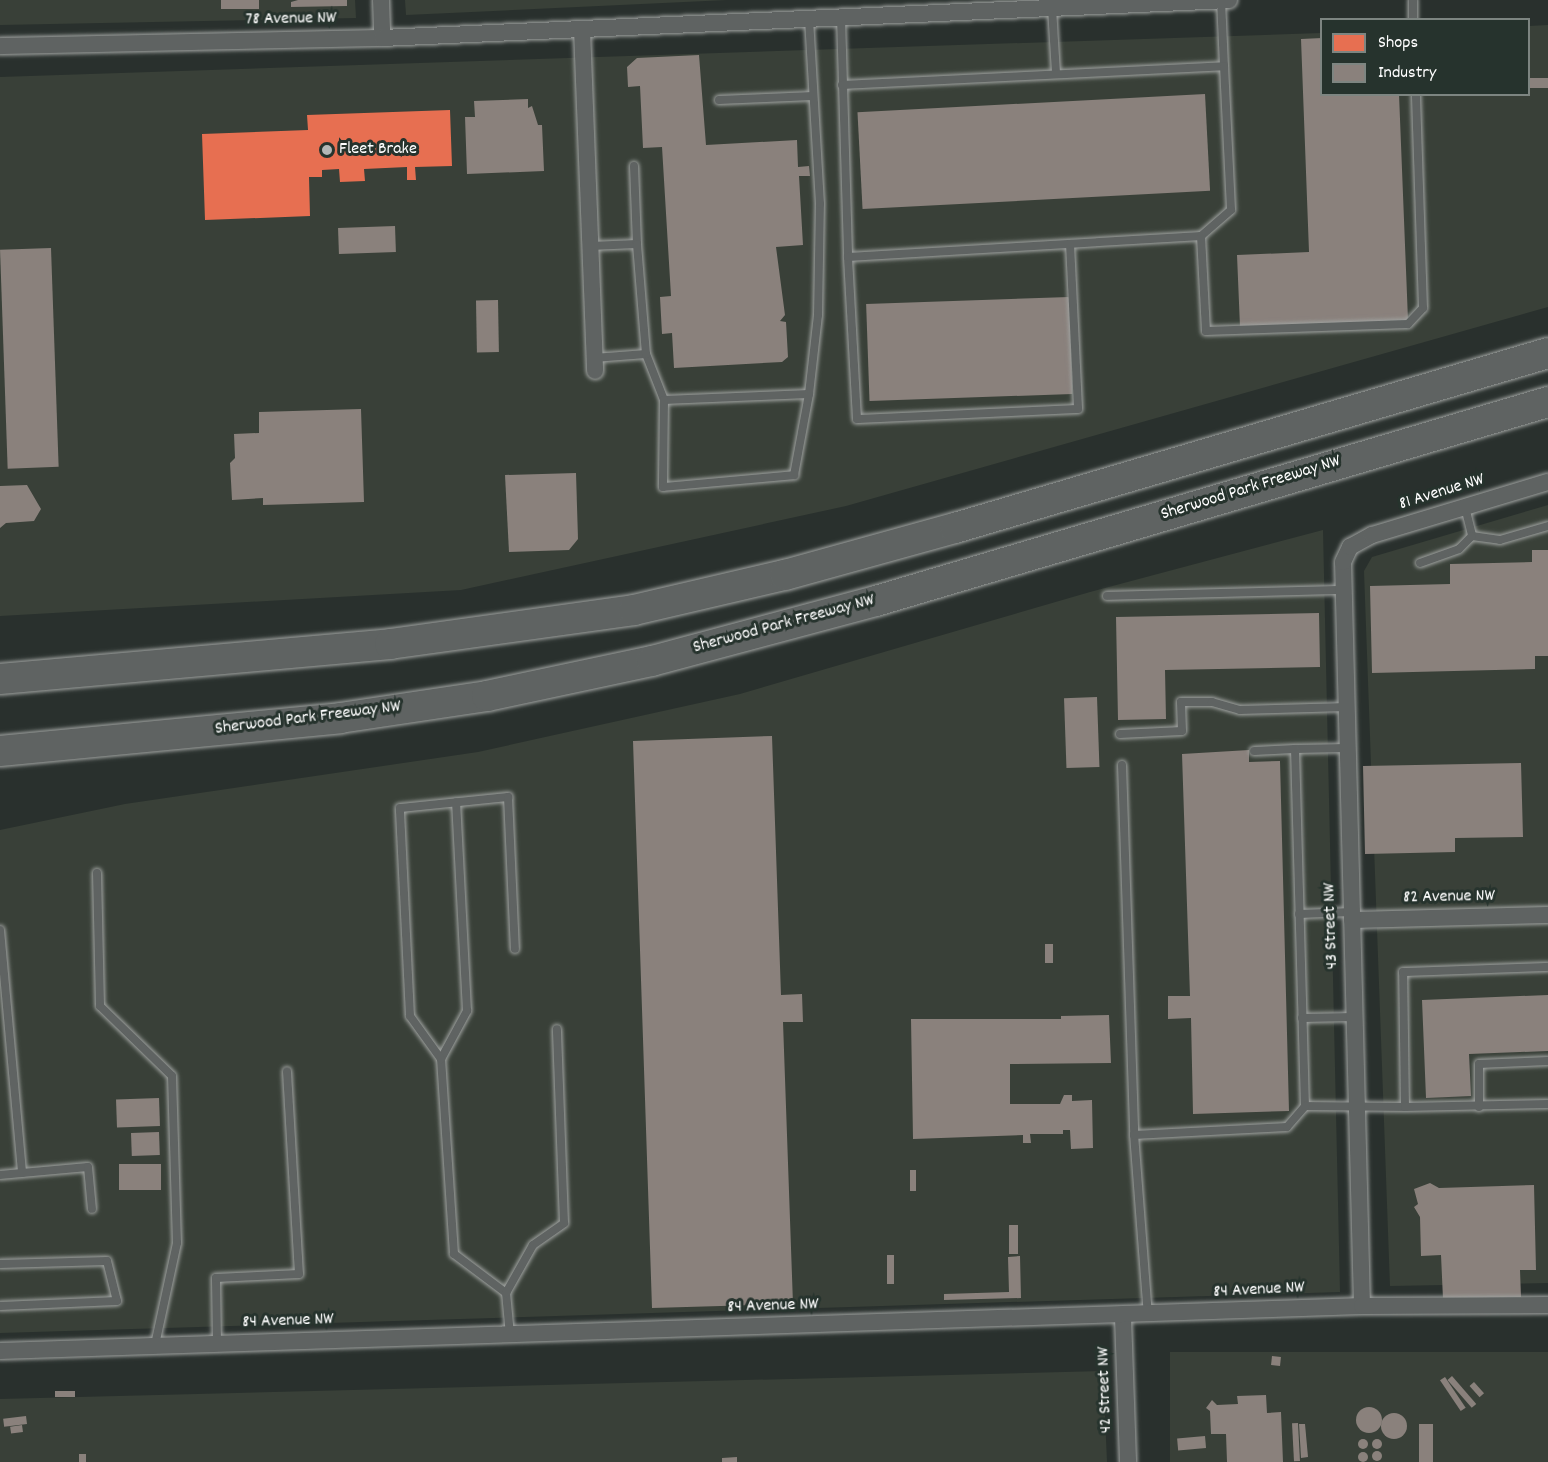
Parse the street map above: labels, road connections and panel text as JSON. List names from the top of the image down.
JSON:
{
  "streets": {
    "highway": ["Sherwood Park Freeway NW"],
    "street": [
      "78 Avenue NW",
      "81 Avenue NW",
      "82 Avenue NW",
      "43 Street NW",
      "84 Avenue NW",
      "42 Street NW"
    ]
  },
  "crossings": [
    ["81 Avenue NW", "43 Street NW"],
    ["82 Avenue NW", "43 Street NW"],
    ["43 Street NW", "84 Avenue NW"],
    ["84 Avenue NW", "42 Street NW"]
  ],
  "places": ["Fleet Brake"],
  "legend": ["Shops", "Industry"]
}
